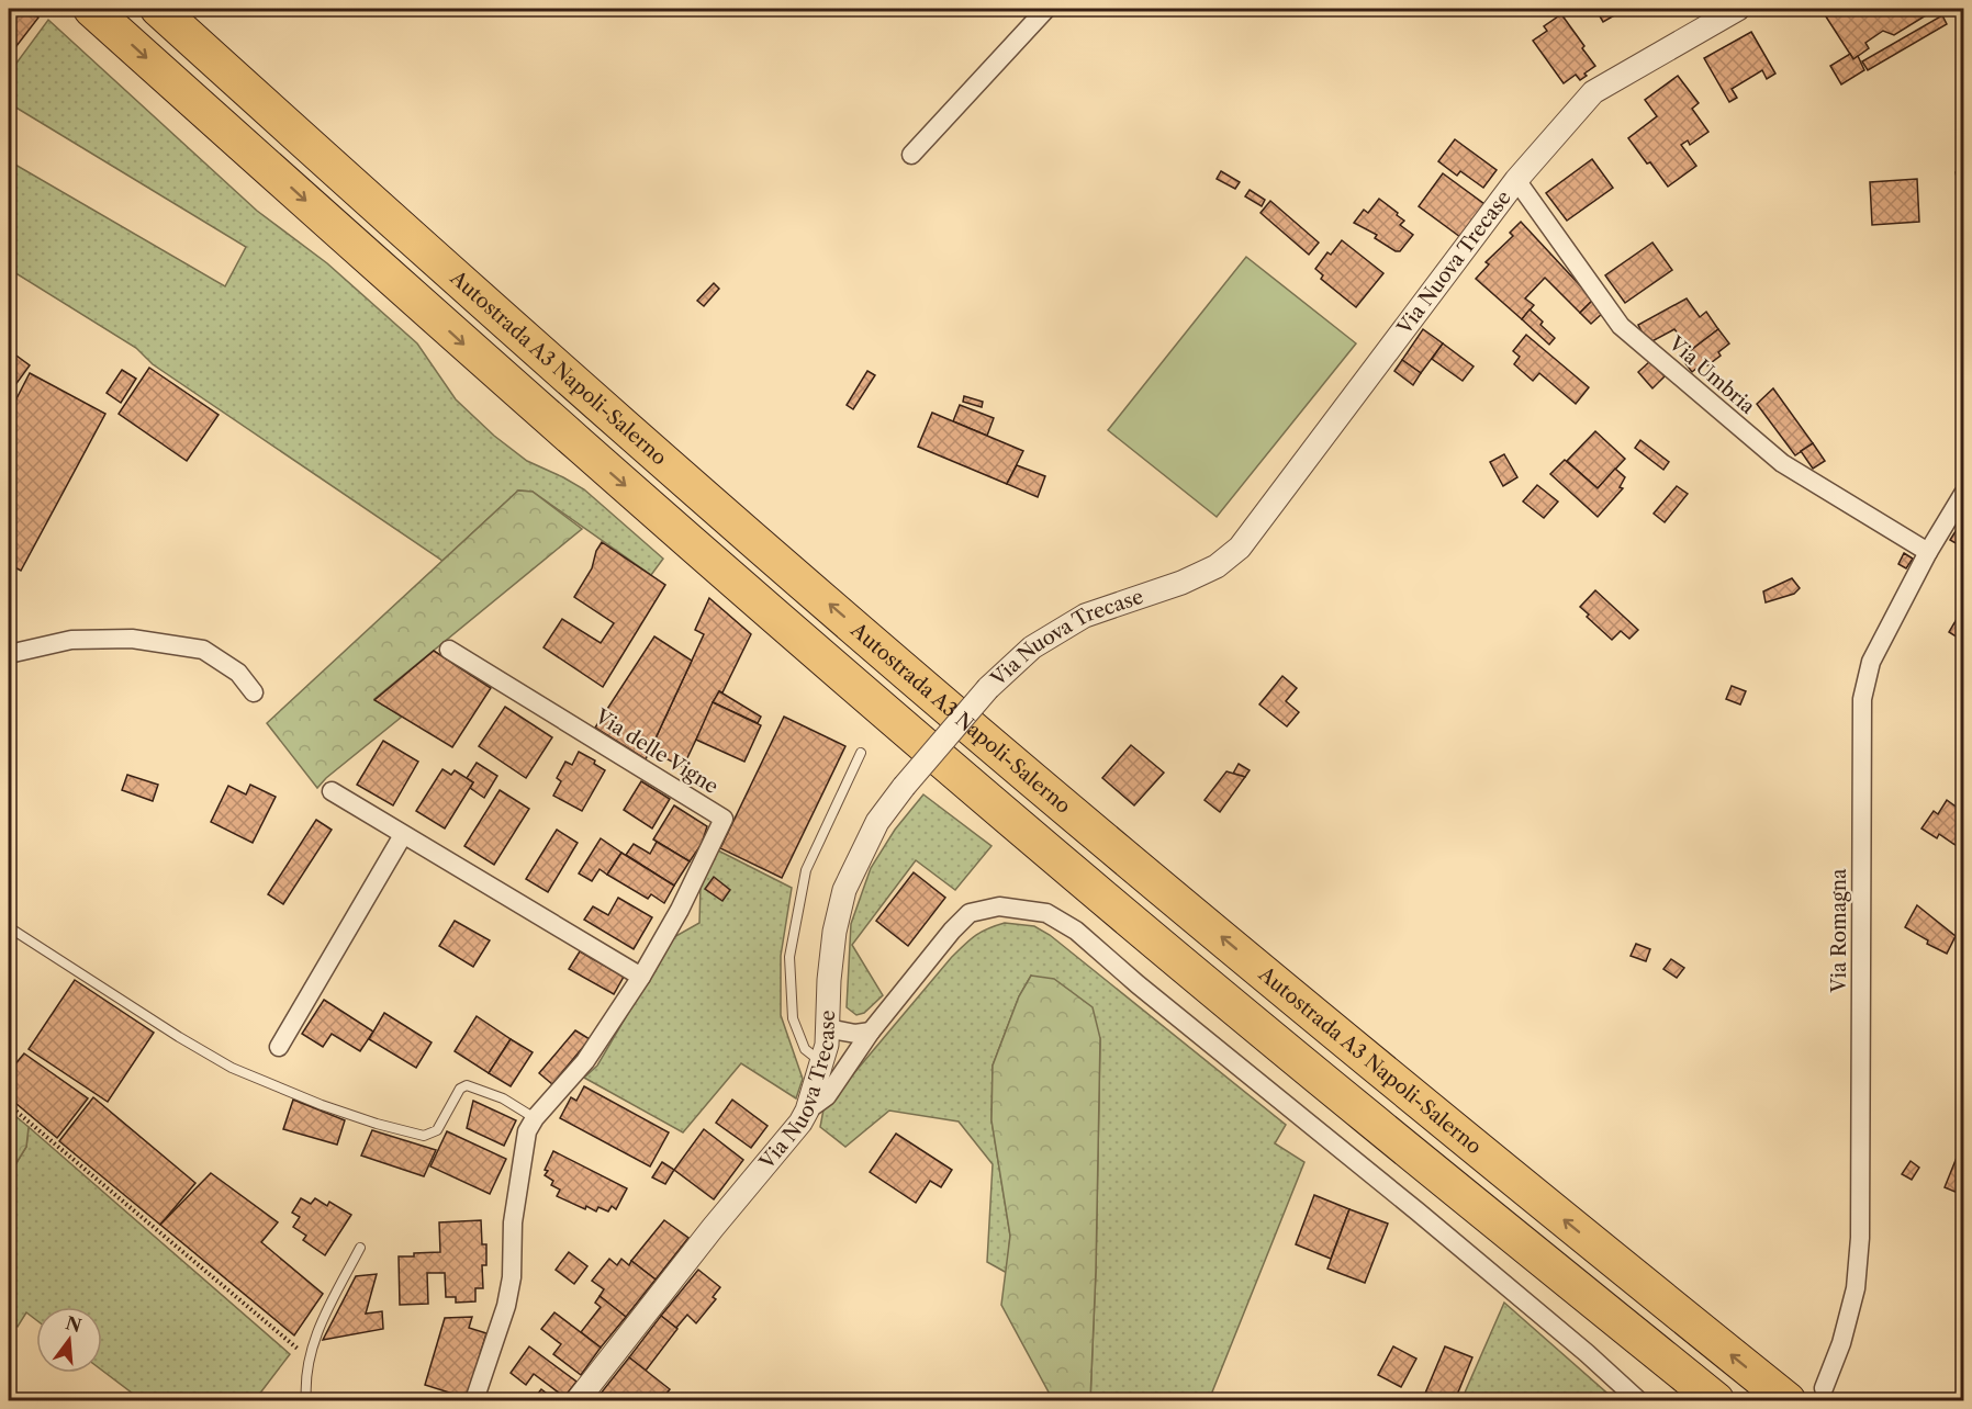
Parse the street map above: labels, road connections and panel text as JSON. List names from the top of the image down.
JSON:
{
  "streets": {
    "highway": ["Autostrada A3 Napoli-Salerno"],
    "street": [
      "Via Nuova Trecase",
      "Via Umbria",
      "Via delle Vigne",
      "Via Romagna"
    ]
  },
  "crossings": [
    ["Via Nuova Trecase", "Via Umbria"],
    ["Via Umbria", "Via Romagna"]
  ],
  "north": "top"
}
